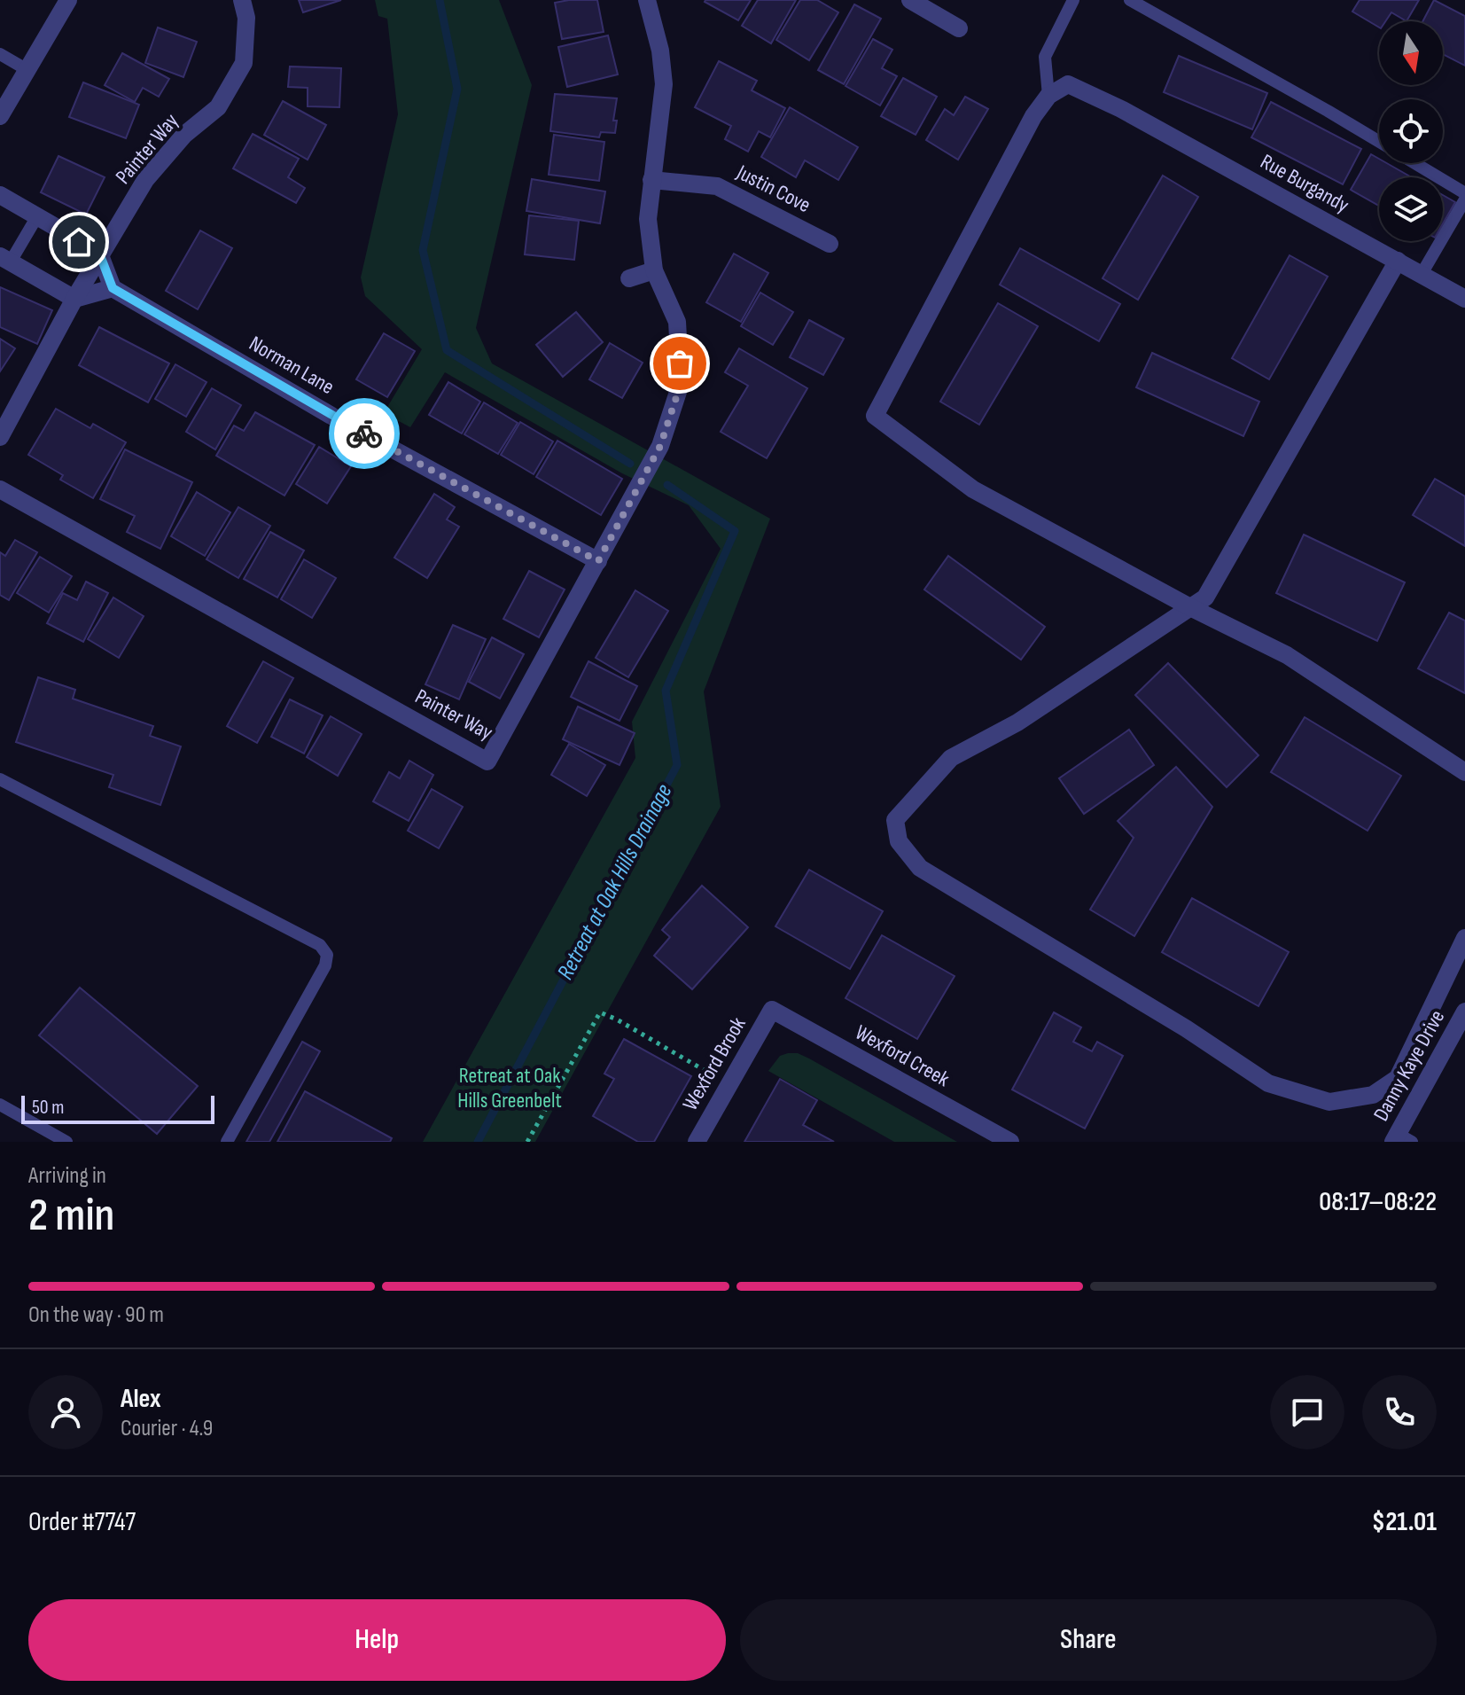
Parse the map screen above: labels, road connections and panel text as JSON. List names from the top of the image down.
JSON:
{
  "streets": {
    "street": [
      "Painter Way",
      "Rue Burgandy",
      "Justin Cove",
      "Norman Lane",
      "Wexford Creek",
      "Wexford Brook",
      "Danny Kaye Drive"
    ]
  },
  "crossings": [
    ["Painter Way", "Justin Cove"],
    ["Painter Way", "Norman Lane"],
    ["Wexford Creek", "Wexford Brook"]
  ],
  "water": ["Retreat at Oak Hills Drainage"],
  "parks": ["Retreat at Oak Hills Greenbelt"],
  "scale_bar": "50 m",
  "north": "bottom",
  "page": {
    "scale": "50 m",
    "heading": ["2 min", "Arriving in", "08:17–08:22"],
    "panel": [
      "Alex",
      "Courier · 4.9",
      "Order #7747",
      "$21.01"
    ],
    "bar": "On the way · 90 m",
    "buttons": ["Help", "Share"]
  }
}
